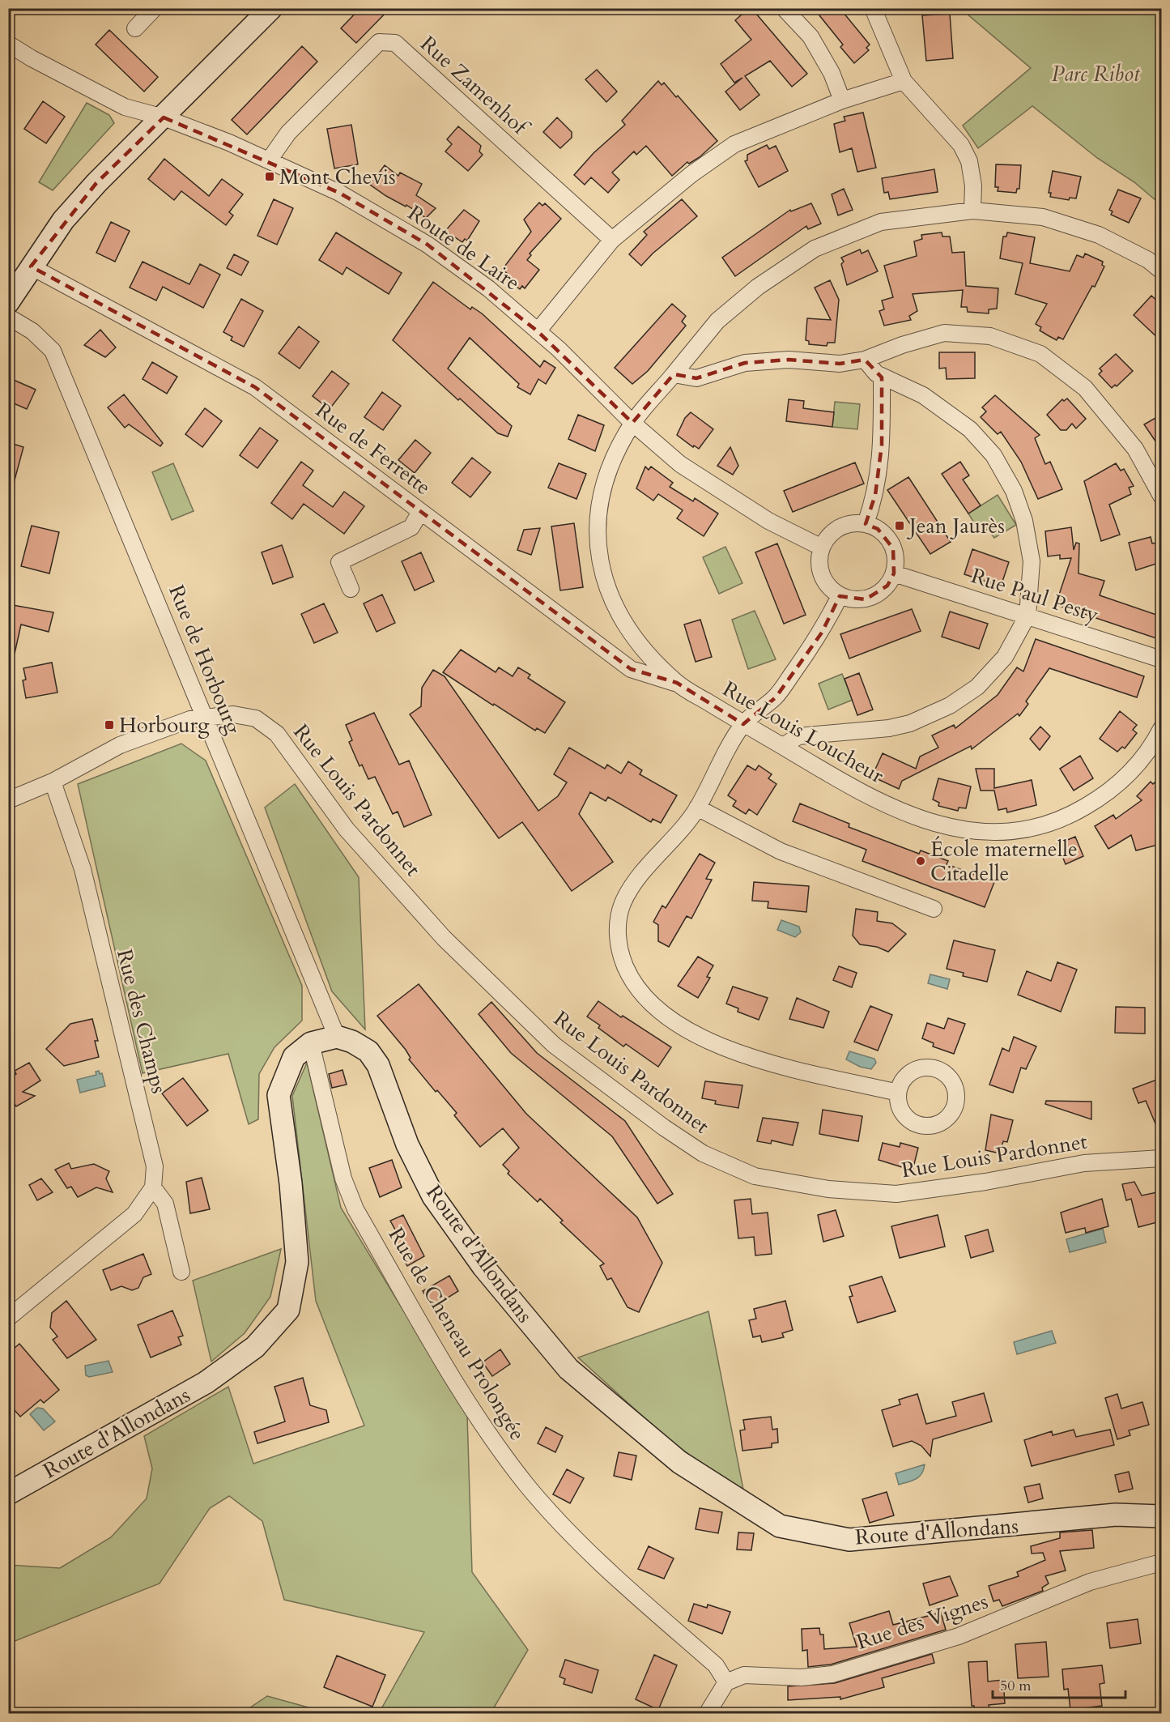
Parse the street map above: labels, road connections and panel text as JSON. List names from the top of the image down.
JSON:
{
  "streets": {
    "main road": ["Route d'Allondans"],
    "street": [
      "Rue Zamenhof",
      "Route de Laire",
      "Rue de Ferrette",
      "Rue Paul Pesty",
      "Rue de Horbourg",
      "Rue Louis Loucheur",
      "Rue Louis Pardonnet",
      "Rue des Champs",
      "Rue de Cheneau Prolongée",
      "Rue des Vignes"
    ]
  },
  "crossings": [
    ["Rue Zamenhof", "Route de Laire"],
    ["Route de Laire", "Rue Paul Pesty"],
    ["Route de Laire", "Rue Louis Loucheur"],
    ["Rue de Ferrette", "Rue Louis Loucheur"],
    ["Rue de Horbourg", "Rue Louis Pardonnet"],
    ["Rue de Horbourg", "Route d'Allondans"],
    ["Rue Louis Pardonnet", "Rue des Champs"],
    ["Route d'Allondans", "Rue de Cheneau Prolongée"],
    ["Rue de Cheneau Prolongée", "Rue des Vignes"]
  ],
  "parks": ["Parc Ribot"],
  "places": {
    "transit": ["Mont Chevis", "Jean Jaurès", "Horbourg"],
    "other": ["École maternelle Citadelle"]
  },
  "scale_bar": "50 m"
}
